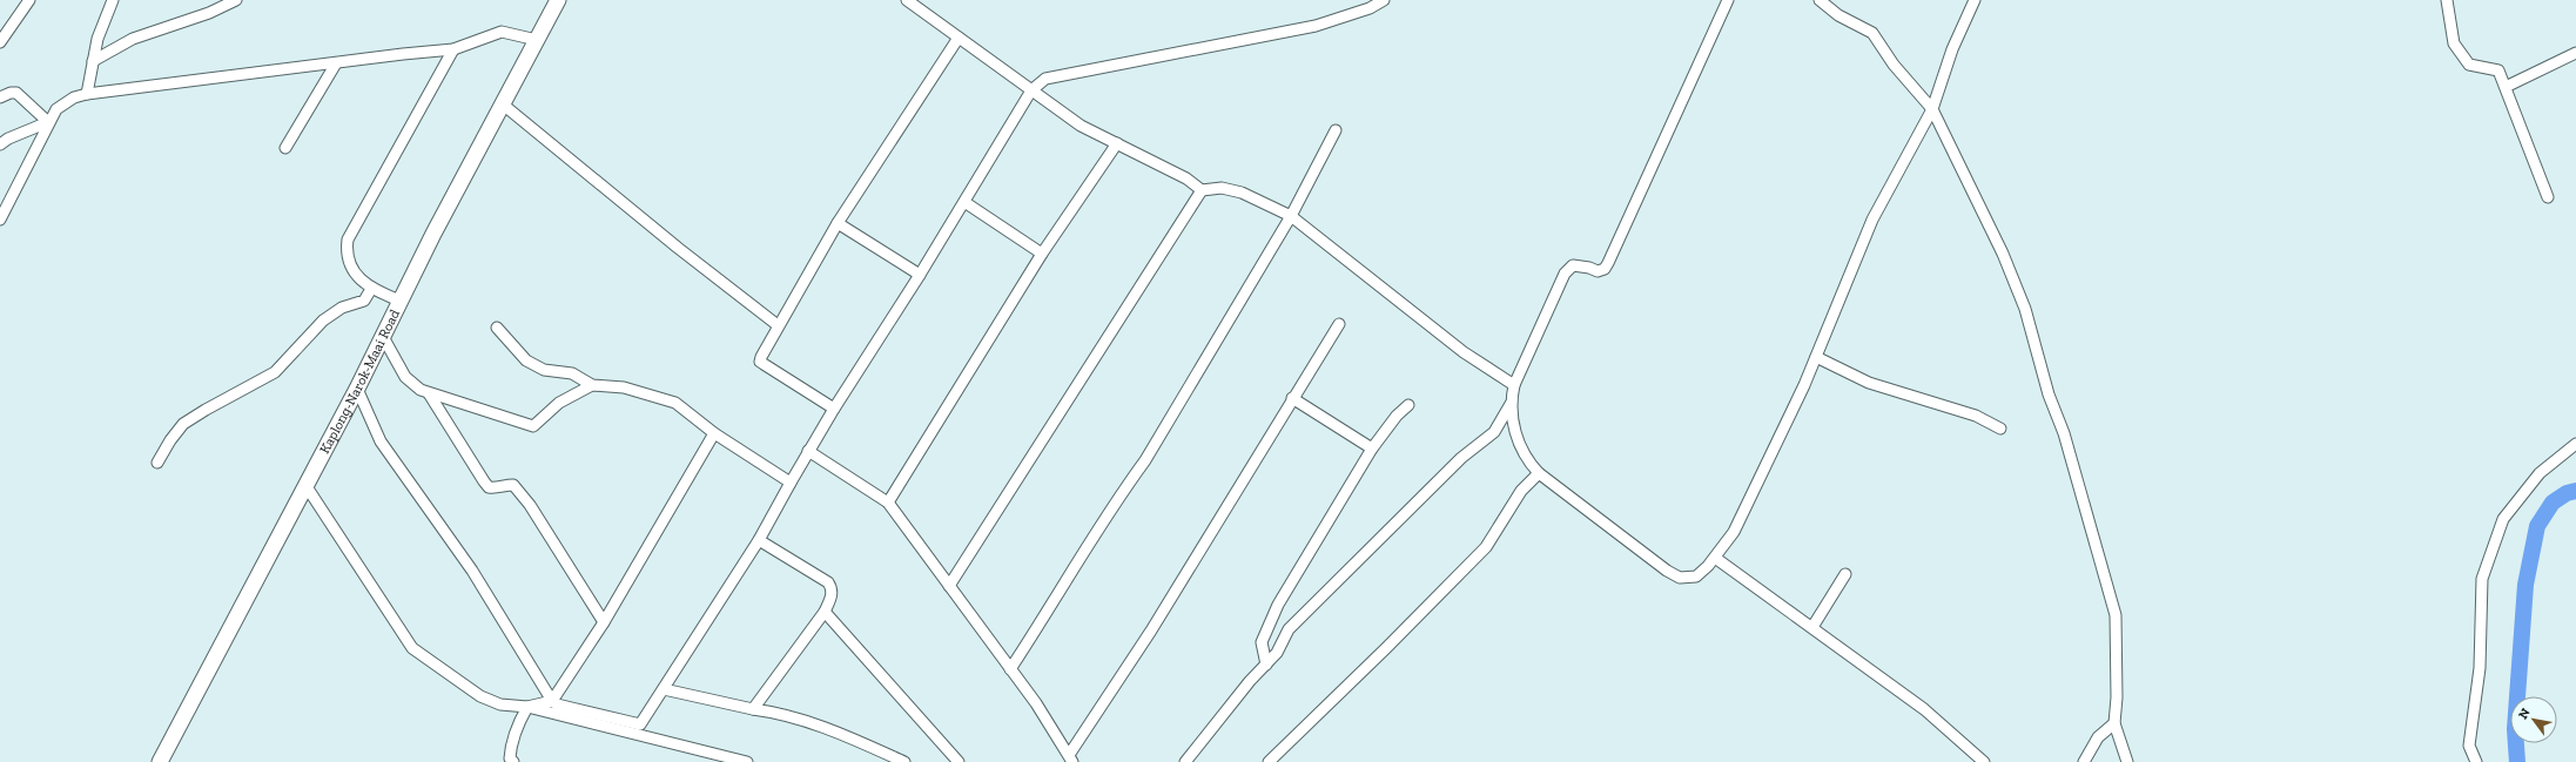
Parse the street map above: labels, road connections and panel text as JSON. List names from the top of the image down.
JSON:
{
  "streets": {
    "highway": ["Kaplong-Narok-Maai Road"]
  },
  "north": "top left"
}
